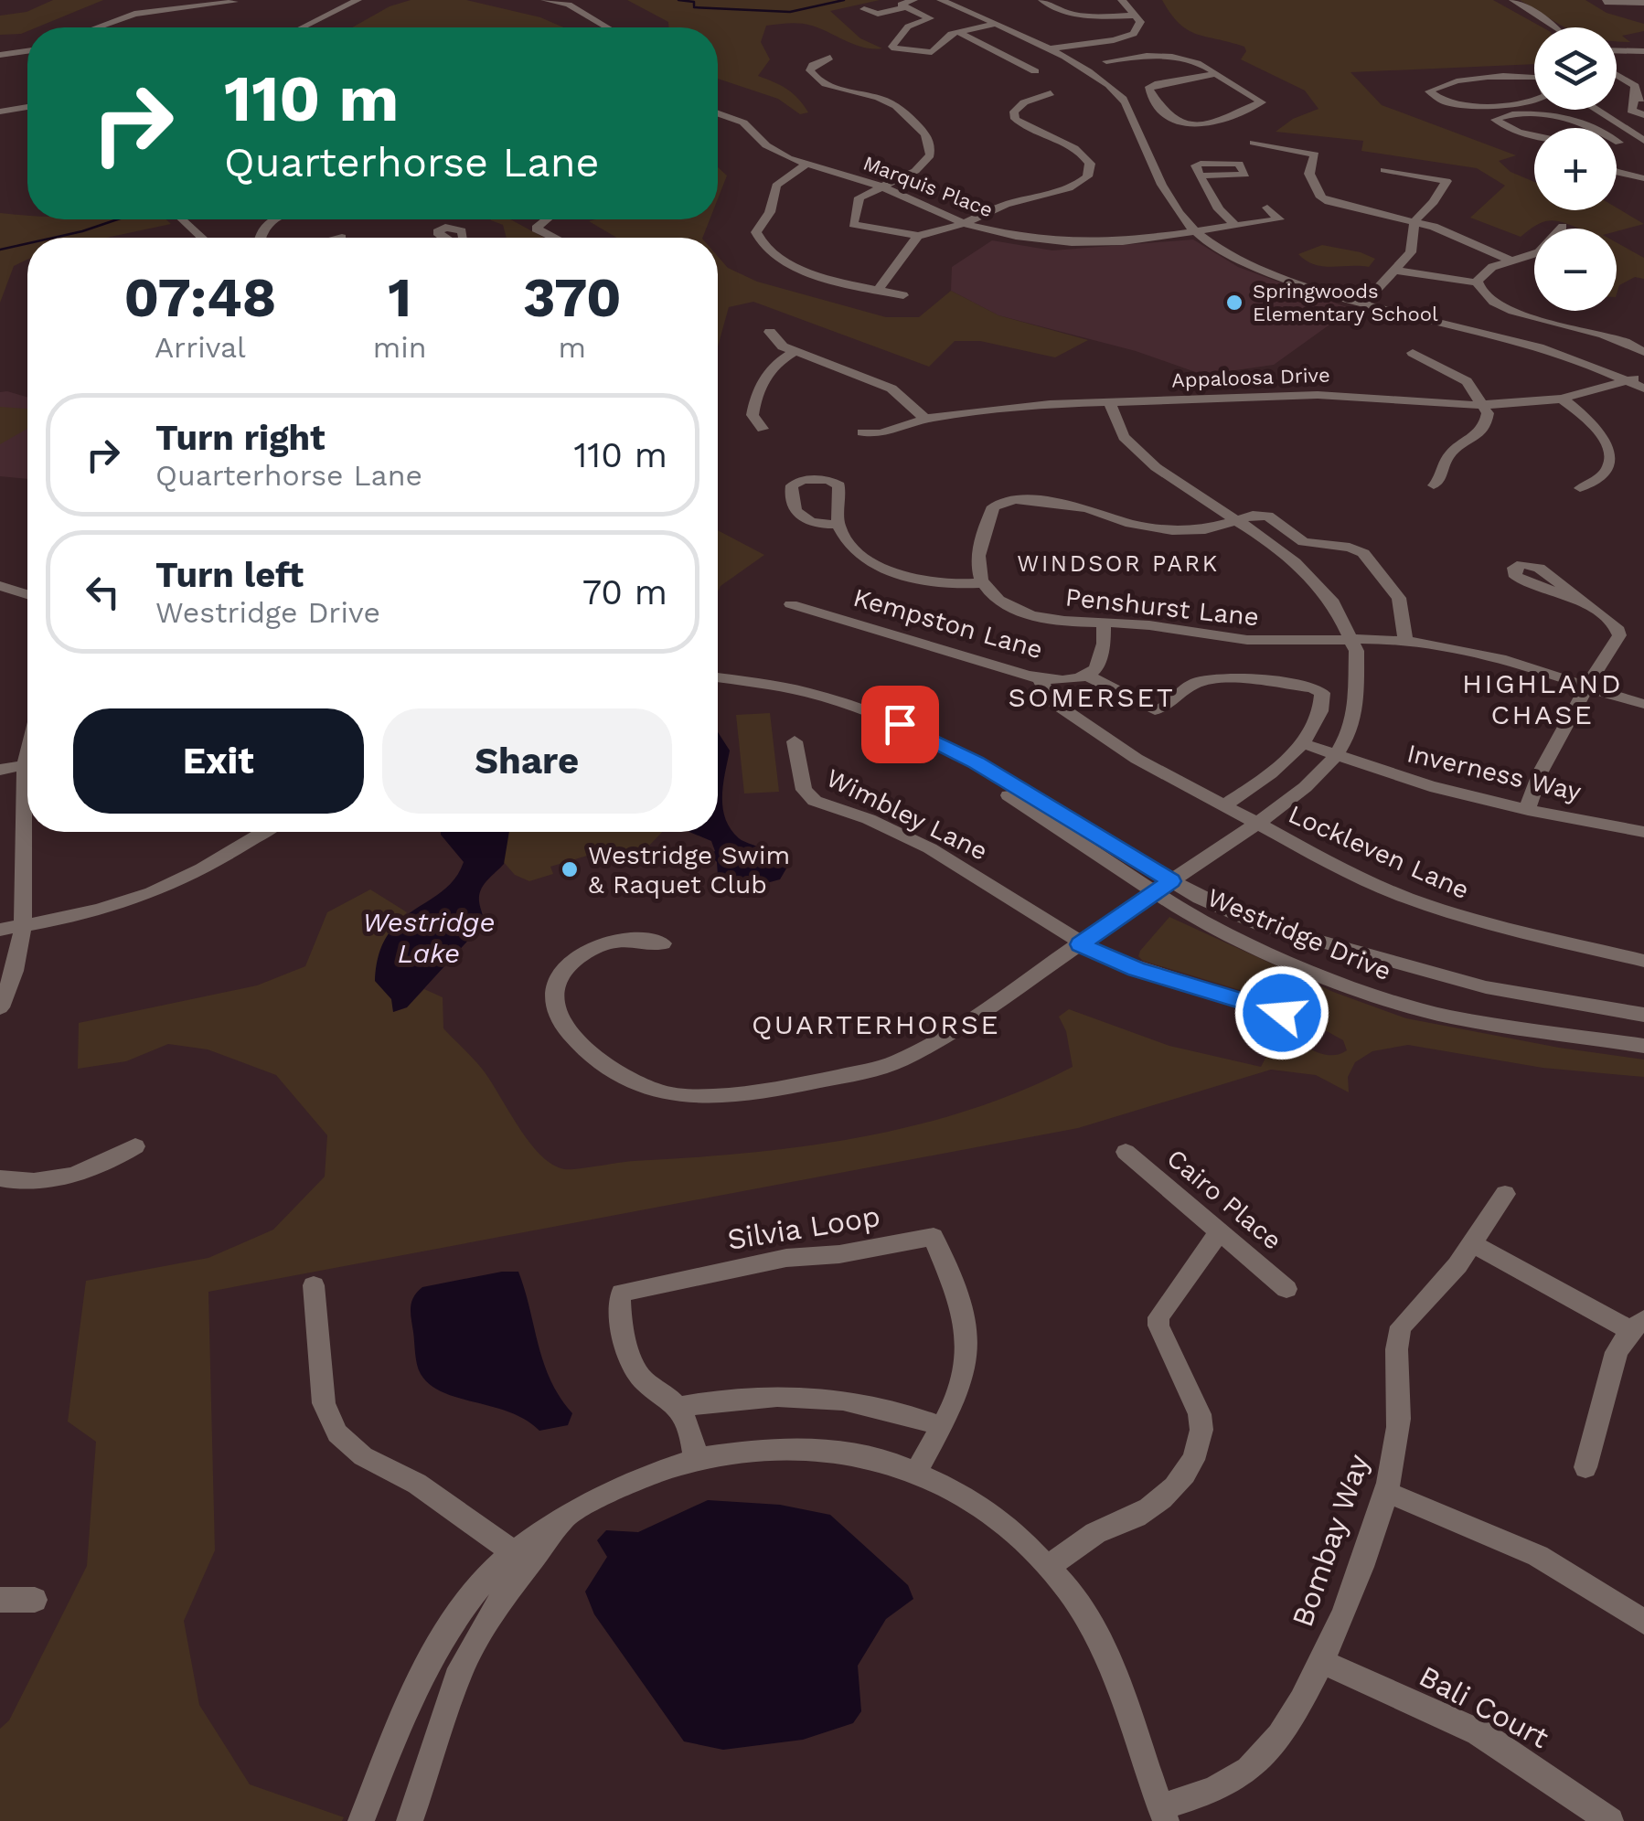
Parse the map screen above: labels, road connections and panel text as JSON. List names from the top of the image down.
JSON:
{
  "streets": {
    "street": [
      "Marquis Place",
      "Appaloosa Drive",
      "Penshurst Lane",
      "Kempston Lane",
      "Inverness Way",
      "Wimbley Lane",
      "Lockleven Lane",
      "Westridge Drive",
      "Cairo Place",
      "Silvia Loop",
      "Bombay Way",
      "Bali Court"
    ]
  },
  "crossings": [
    ["Kempston Lane", "Lockleven Lane"],
    ["Bombay Way", "Bali Court"]
  ],
  "districts": [
    "WINDSOR PARK",
    "HIGHLAND CHASE",
    "SOMERSET",
    "QUARTERHORSE"
  ],
  "water": ["Westridge Lake"],
  "places": ["Springwoods Elementary School", "Westridge Swim & Raquet Club"],
  "page": {
    "map_buttons": ["+", "−"],
    "turn": ["110 m", "Quarterhorse Lane"],
    "eta": [
      "07:48",
      "Arrival",
      "1",
      "min",
      "370",
      "m"
    ],
    "list": [
      {
        "name": "Turn right",
        "note": "Quarterhorse Lane",
        "value": "110 m"
      },
      {
        "name": "Turn left",
        "note": "Westridge Drive",
        "value": "70 m"
      }
    ],
    "buttons": ["Exit", "Share"]
  }
}
